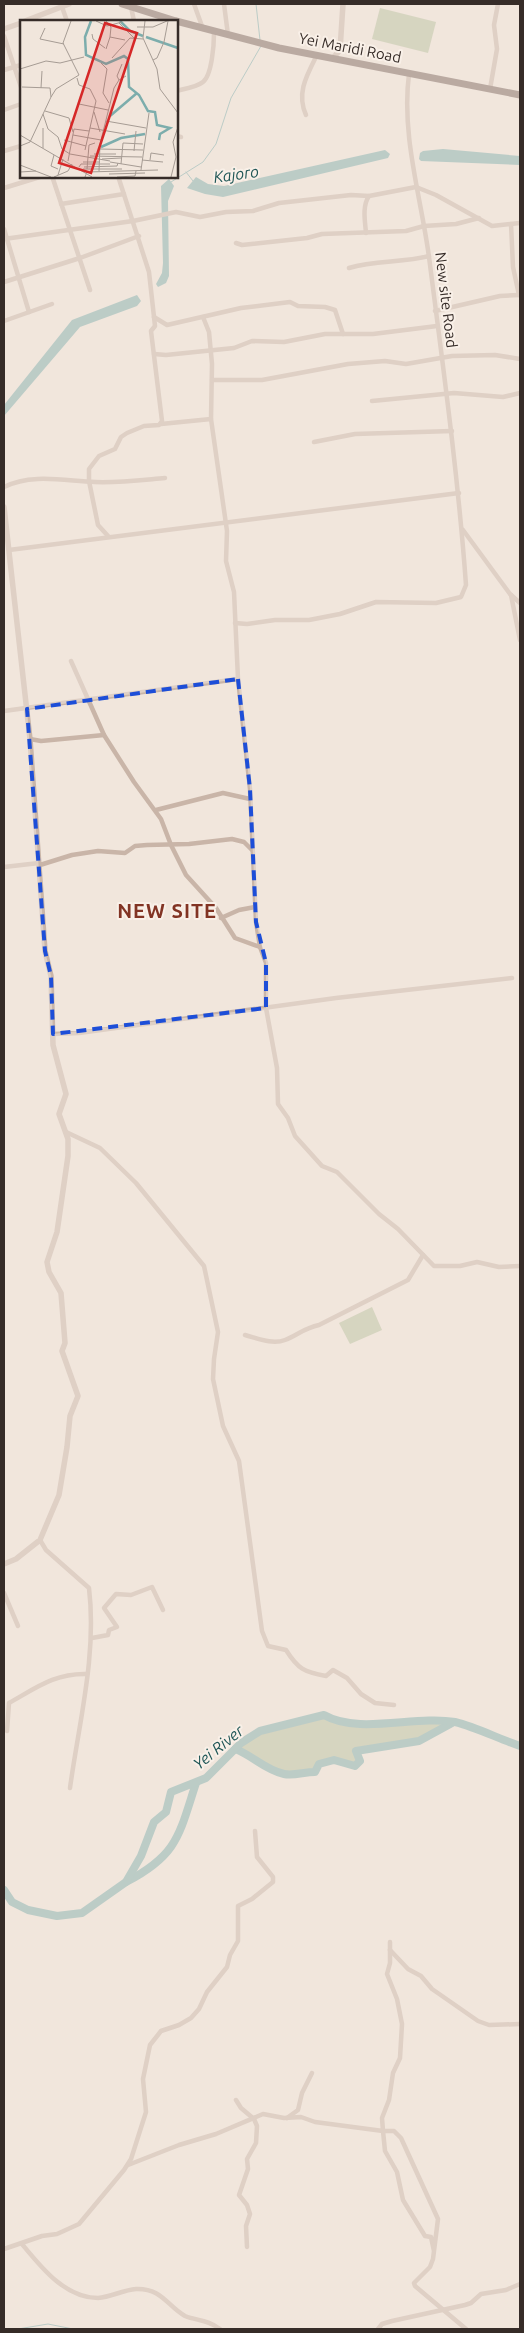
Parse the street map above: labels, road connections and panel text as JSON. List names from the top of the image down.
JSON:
{
  "streets": {
    "main road": ["Yei Maridi Road"],
    "street": ["New site Road"]
  },
  "crossings": [
    ["Yei Maridi Road", "New site Road"]
  ],
  "districts": ["NEW SITE"],
  "water": ["Kajoro", "Yei River"]
}
